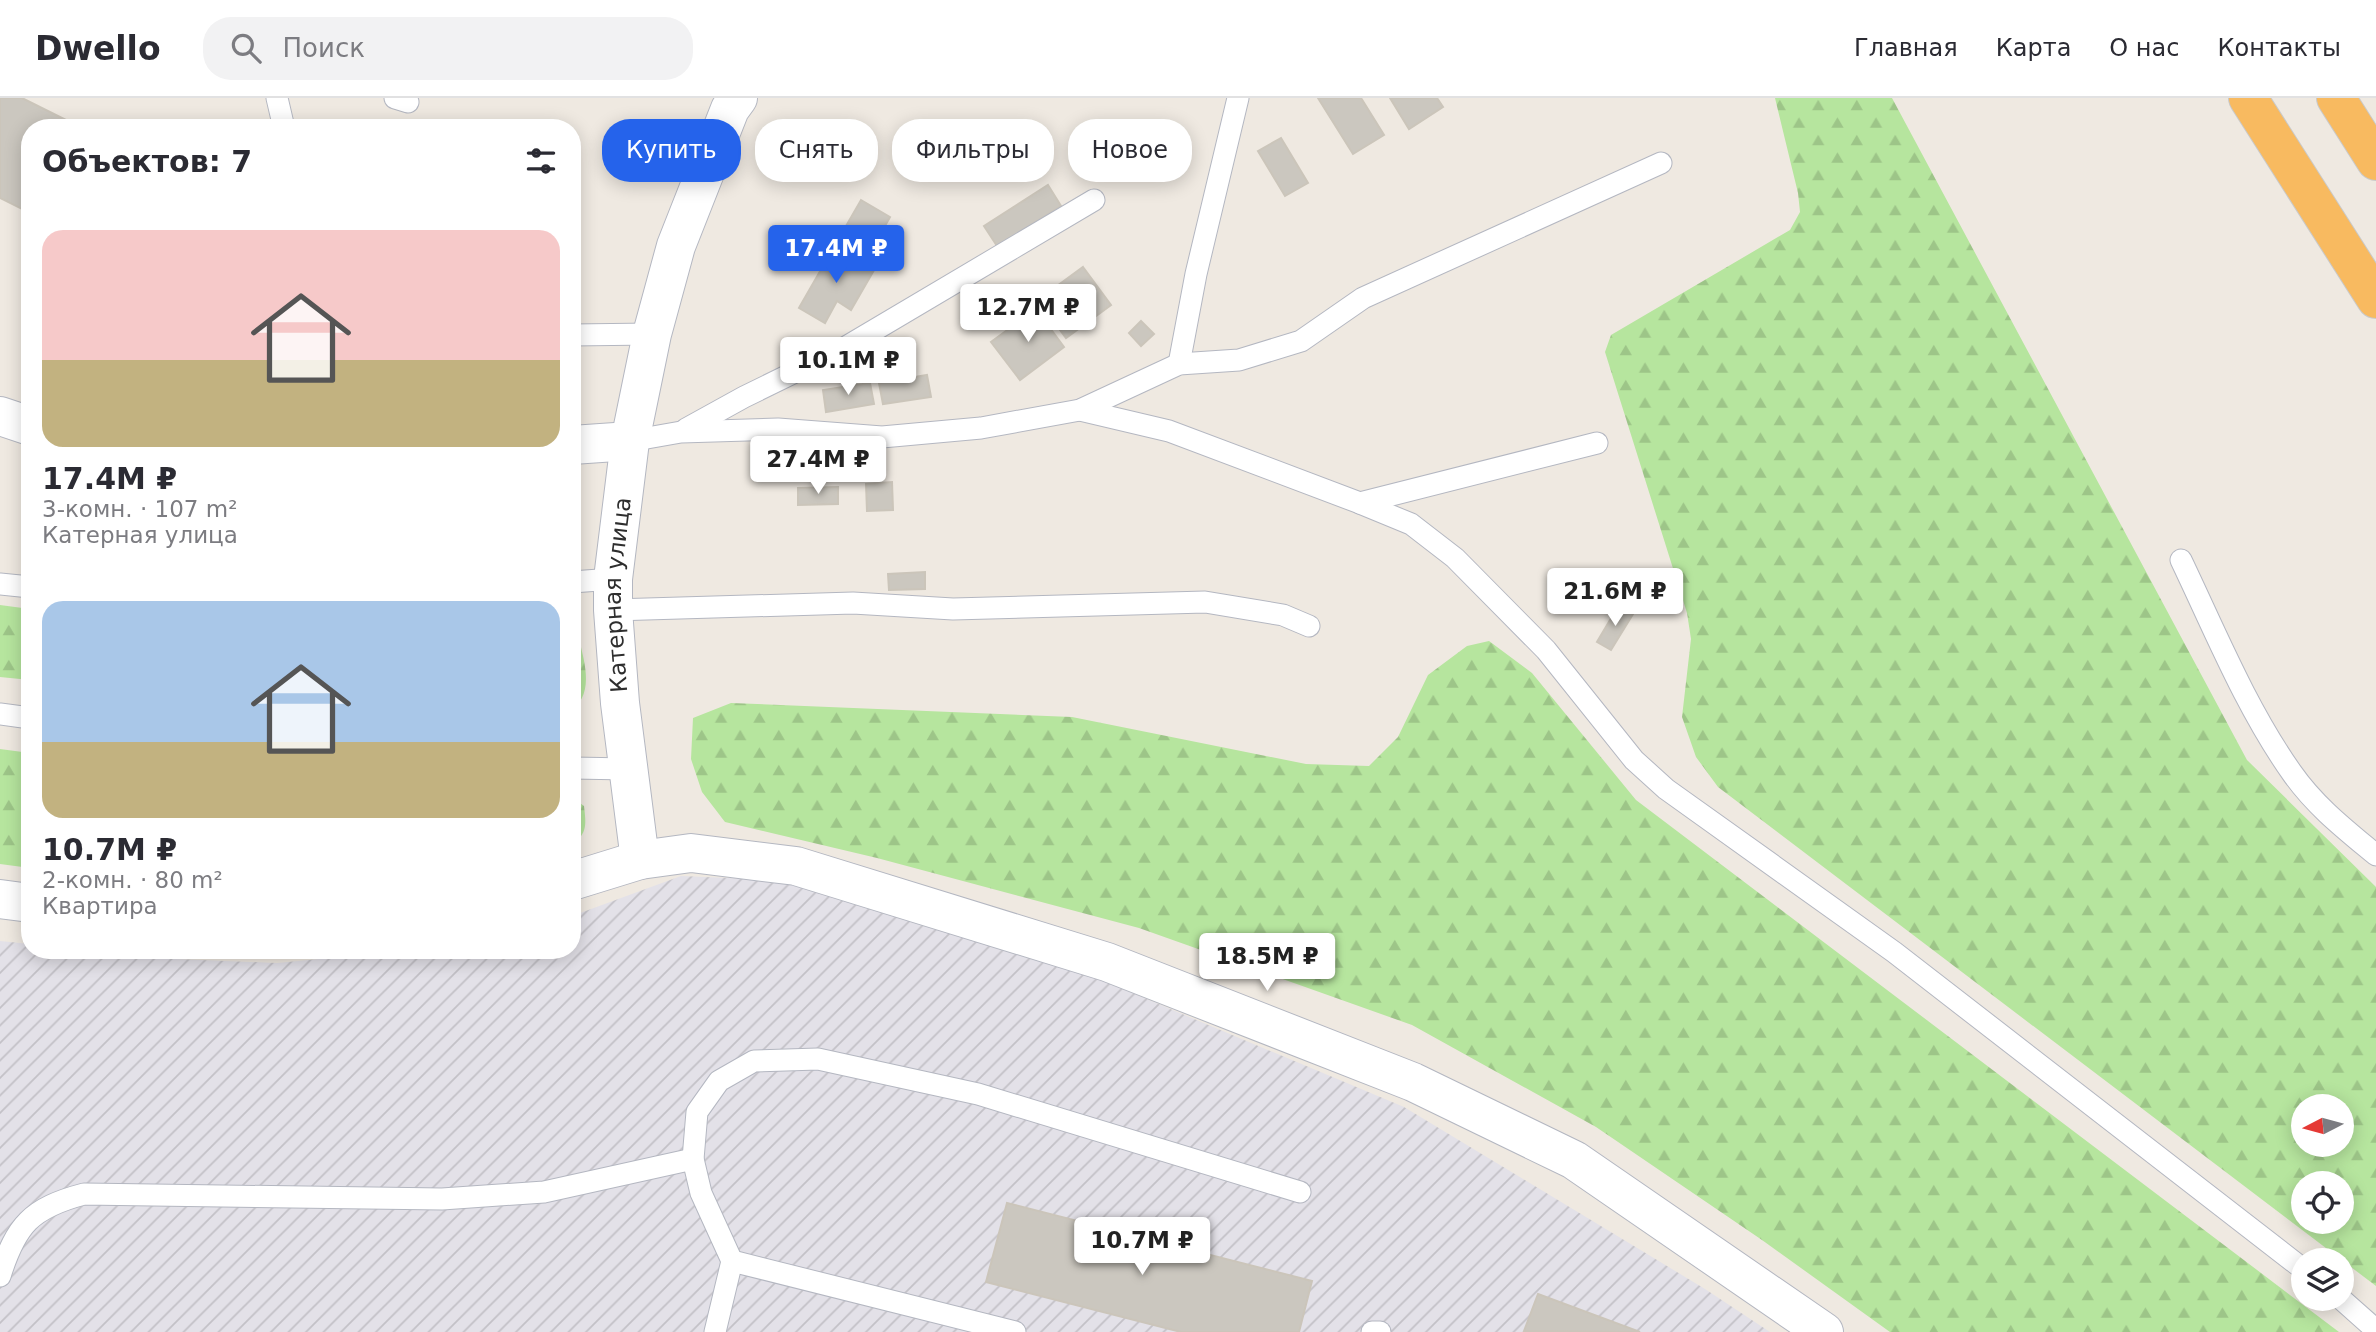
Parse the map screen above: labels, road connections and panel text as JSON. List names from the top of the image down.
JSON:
{
  "streets": {
    "street": ["Катерная улица"]
  },
  "north": "left",
  "page": {
    "header": "Dwello",
    "search": "Поиск",
    "nav": [
      "Главная",
      "Карта",
      "О нас",
      "Контакты"
    ],
    "chip": [
      "Купить",
      "Снять",
      "Фильтры",
      "Новое"
    ],
    "heading": "Объектов: 7",
    "list": [
      {
        "name": "17.4M ₽",
        "note": "3-комн. · 107 m² · Катерная улица"
      },
      {
        "name": "10.7M ₽",
        "note": "2-комн. · 80 m² · Квартира"
      }
    ],
    "price": [
      "17.4M ₽",
      "12.7M ₽",
      "10.1M ₽",
      "27.4M ₽",
      "21.6M ₽",
      "18.5M ₽",
      "10.7M ₽"
    ]
  }
}
